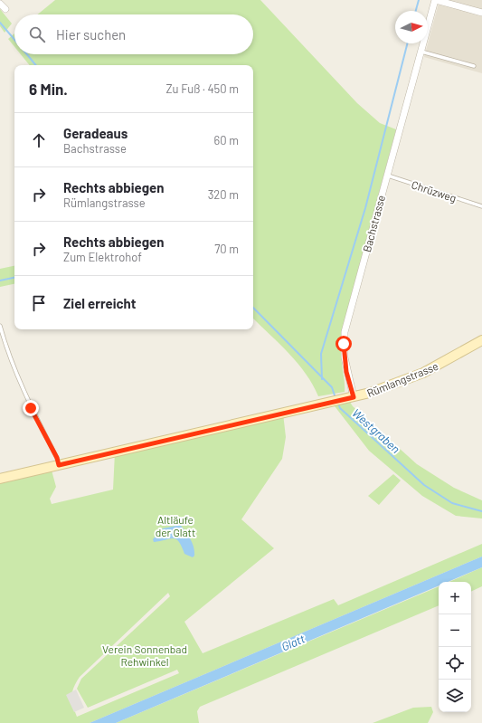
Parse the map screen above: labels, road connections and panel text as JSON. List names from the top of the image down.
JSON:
{
  "streets": {
    "street": ["Bachstrasse", "Rümlangstrasse"],
    "lane": ["Chrüzweg"]
  },
  "crossings": [
    ["Chrüzweg", "Bachstrasse"],
    ["Bachstrasse", "Rümlangstrasse"]
  ],
  "water": ["Westgraben", "Glatt"],
  "parks": ["Altläufe der Glatt", "Verein Sonnenbad Rehwinkel"],
  "north": "right",
  "page": {
    "search": "Hier suchen",
    "heading": ["6 Min.", "Zu Fuß · 450 m"],
    "list": [
      ["Geradeaus", "Bachstrasse", "60 m"],
      ["Rechts abbiegen", "Rümlangstrasse", "320 m"],
      ["Rechts abbiegen", "Zum Elektrohof", "70 m"],
      "Ziel erreicht"
    ],
    "map_buttons": ["+", "−"]
  }
}
